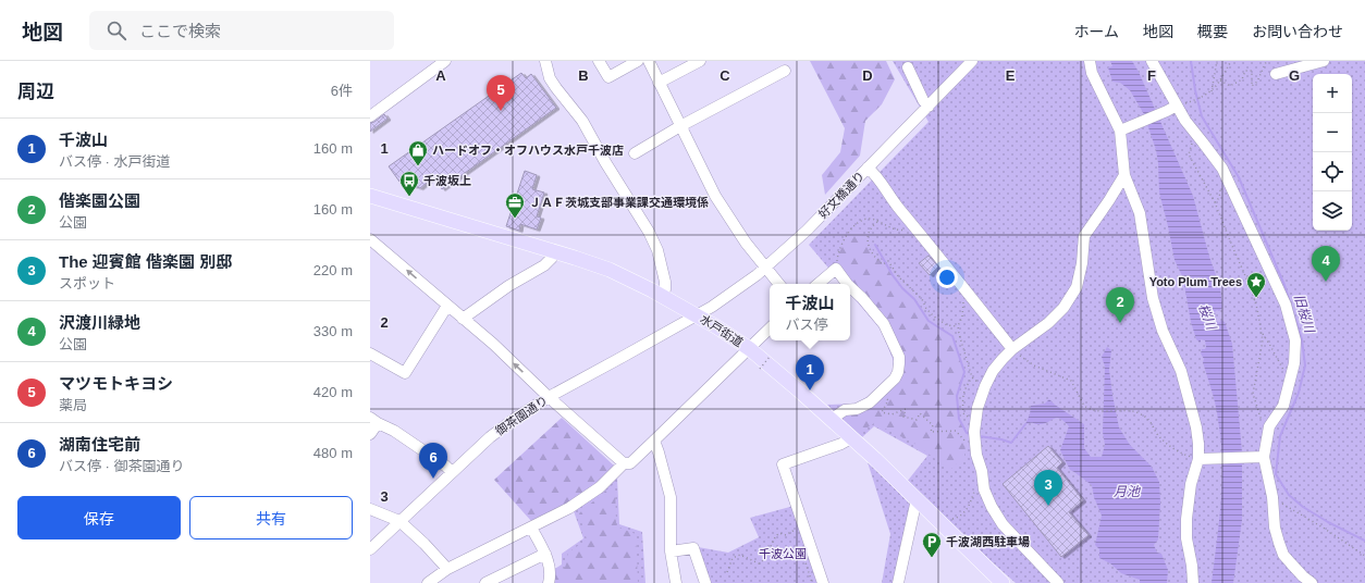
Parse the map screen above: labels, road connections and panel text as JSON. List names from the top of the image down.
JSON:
{
  "streets": {
    "main road": ["水戸街道"],
    "street": ["好文橋通り", "御茶園通り"]
  },
  "crossings": [
    ["好文橋通り", "水戸街道"],
    ["好文橋通り", "御茶園通り"],
    ["水戸街道", "御茶園通り"]
  ],
  "water": ["旧桜川", "桜川", "月池"],
  "parks": ["千波公園"],
  "places": {
    "shop": ["ハードオフ・オフハウス水戸千波店"],
    "bus stop": ["千波坂上"],
    "office": ["ＪＡＦ茨城支部事業課交通環境係"],
    "place": ["Yoto Plum Trees"],
    "parking": ["千波湖西駐車場"]
  },
  "page": {
    "header": "地図",
    "search": "ここで検索",
    "nav": [
      "ホーム",
      "地図",
      "概要",
      "お問い合わせ"
    ],
    "heading": ["周辺", "6件"],
    "map_buttons": ["+", "−"],
    "pins": [
      "5",
      "4",
      "2",
      "1",
      "6",
      "3"
    ],
    "list": [
      {
        "mark": "1",
        "name": "千波山",
        "note": "バス停 · 水戸街道",
        "value": "160 m"
      },
      {
        "mark": "2",
        "name": "偕楽園公園",
        "note": "公園",
        "value": "160 m"
      },
      {
        "mark": "3",
        "name": "The 迎賓館 偕楽園 別邸",
        "note": "スポット",
        "value": "220 m"
      },
      {
        "mark": "4",
        "name": "沢渡川緑地",
        "note": "公園",
        "value": "330 m"
      },
      {
        "mark": "5",
        "name": "マツモトキヨシ",
        "note": "薬局",
        "value": "420 m"
      },
      {
        "mark": "6",
        "name": "湖南住宅前",
        "note": "バス停 · 御茶園通り",
        "value": "480 m"
      }
    ],
    "popup": ["千波山", "バス停"],
    "buttons": ["保存", "共有"]
  },
  "grid": {
    "columns": [
      "A",
      "B",
      "C",
      "D",
      "E",
      "F",
      "G"
    ],
    "rows": ["1", "2", "3"]
  }
}
